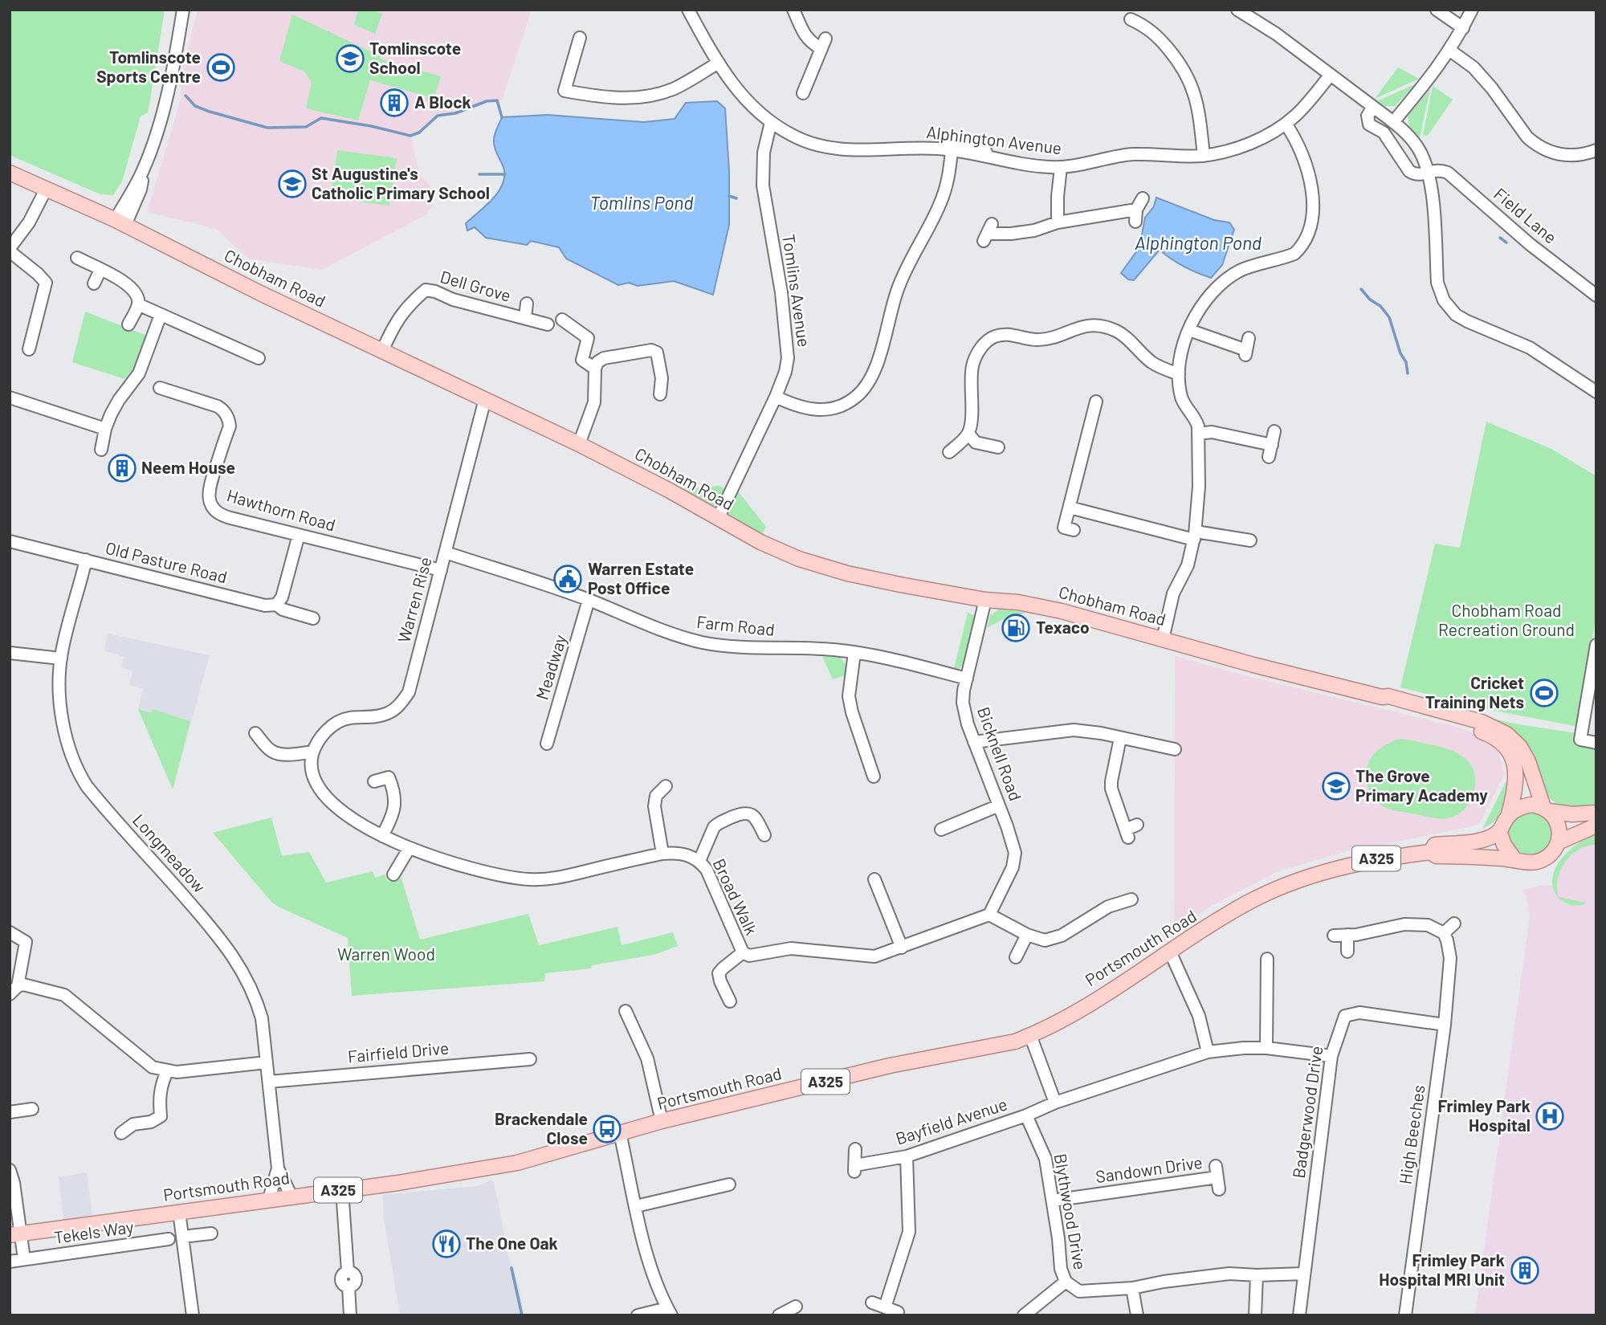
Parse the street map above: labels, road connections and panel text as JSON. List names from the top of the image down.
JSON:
{
  "streets": {
    "main road": ["Chobham Road", "A325", "Portsmouth Road"],
    "street": [
      "Alphington Avenue",
      "Field Lane",
      "Dell Grove",
      "Tomlins Avenue",
      "Hawthorn Road",
      "Old Pasture Road",
      "Warren Rise",
      "Farm Road",
      "Meadway",
      "Bicknell Road",
      "Longmeadow",
      "Broad Walk",
      "Fairfield Drive",
      "Badgerwood Drive",
      "Bayfield Avenue",
      "High Beeches",
      "Sandown Drive",
      "Blythwood Drive",
      "Tekels Way"
    ]
  },
  "crossings": [
    ["Alphington Avenue", "Tomlins Avenue"],
    ["Chobham Road", "Dell Grove"],
    ["Chobham Road", "Tomlins Avenue"],
    ["Chobham Road", "Warren Rise"],
    ["Chobham Road", "Bicknell Road"],
    ["Chobham Road", "A325"],
    ["Hawthorn Road", "Warren Rise"],
    ["Old Pasture Road", "Longmeadow"],
    ["Warren Rise", "Farm Road"],
    ["Farm Road", "Meadway"],
    ["Farm Road", "Bicknell Road"],
    ["Longmeadow", "Fairfield Drive"],
    ["A325", "Portsmouth Road"],
    ["Badgerwood Drive", "Bayfield Avenue"],
    ["Badgerwood Drive", "High Beeches"],
    ["Badgerwood Drive", "Blythwood Drive"],
    ["Bayfield Avenue", "Blythwood Drive"],
    ["Sandown Drive", "Blythwood Drive"]
  ],
  "water": ["Tomlins Pond", "Alphington Pond"],
  "parks": ["Chobham Road Recreation Ground", "Warren Wood"],
  "places": {
    "school or university": ["Tomlinscote School", "St Augustine's Catholic Primary School", "The Grove Primary Academy"],
    "sports": ["Tomlinscote Sports Centre", "Cricket Training Nets"],
    "building": ["A Block", "Neem House", "Frimley Park Hospital MRI Unit"],
    "public building": ["Warren Estate Post Office"],
    "fuel station": ["Texaco"],
    "hospital": ["Frimley Park Hospital"],
    "bus stop": ["Brackendale Close"],
    "restaurant": ["The One Oak"]
  }
}
